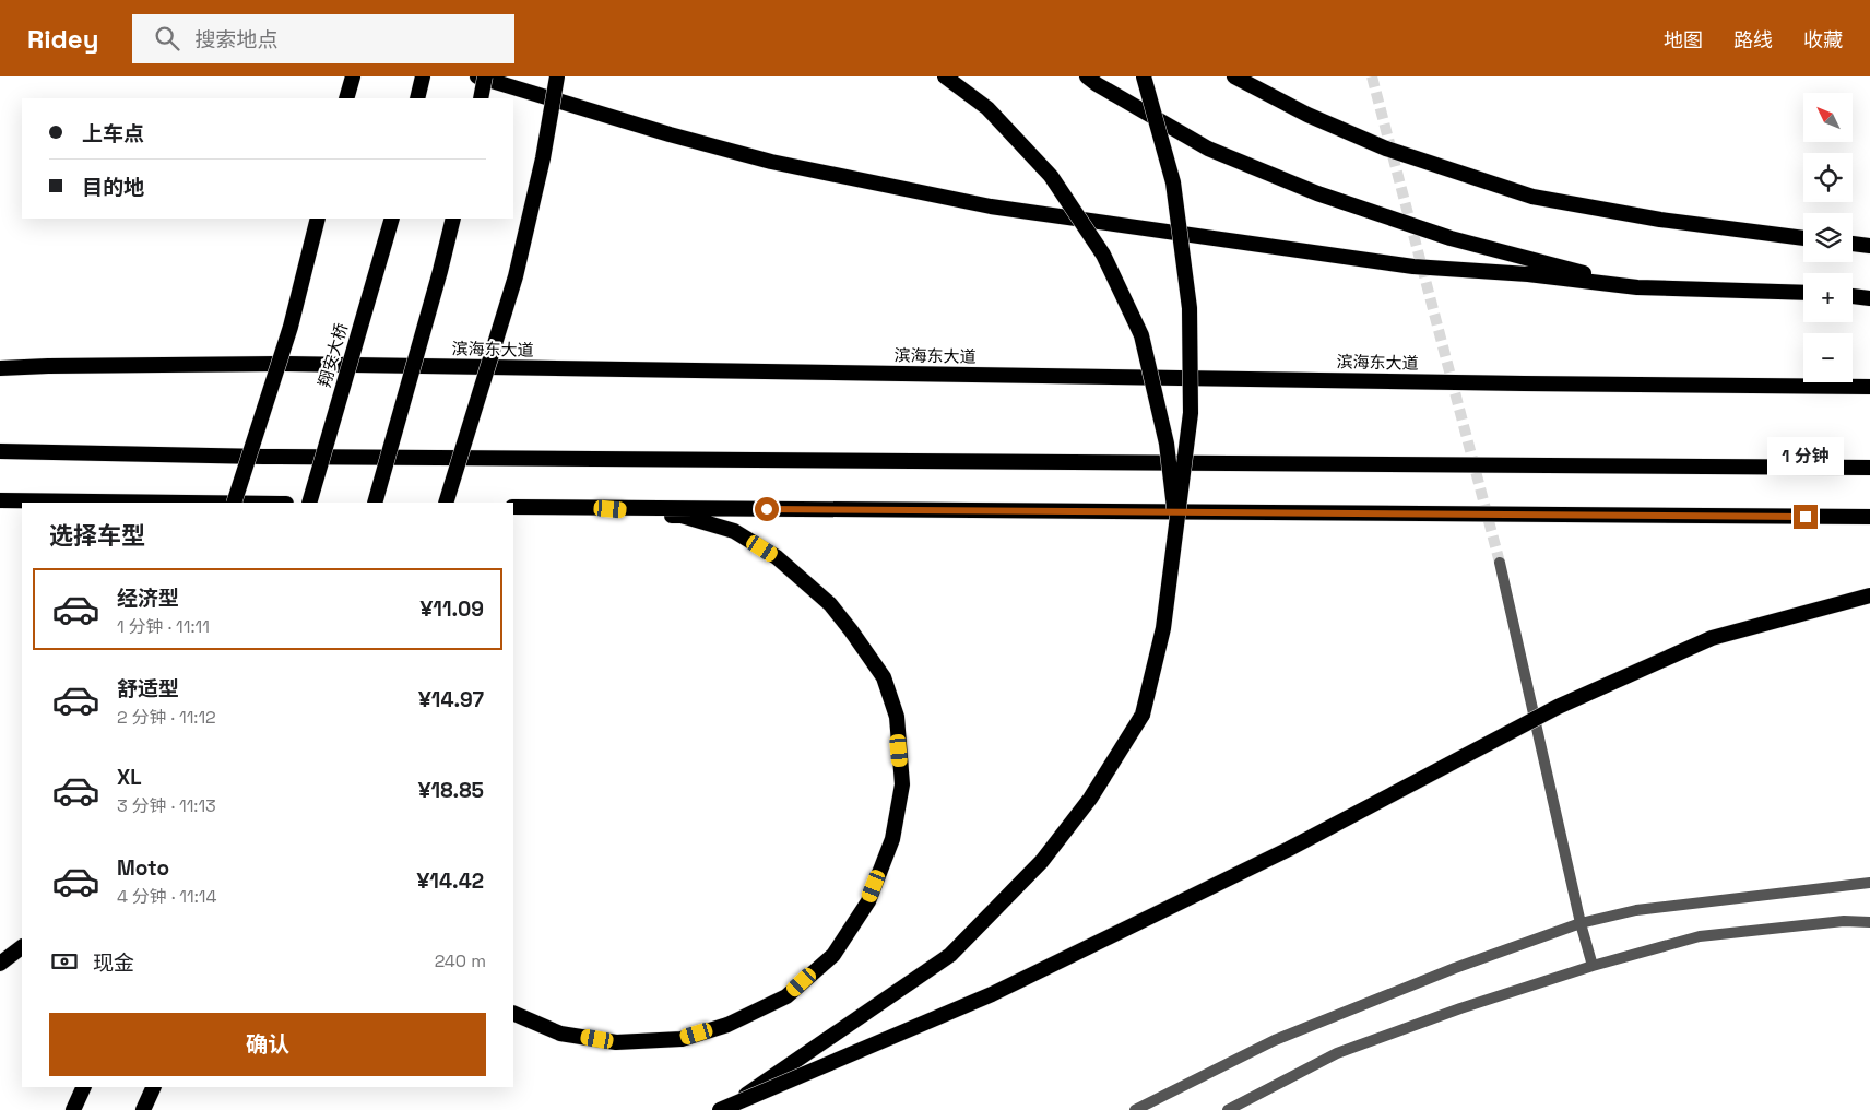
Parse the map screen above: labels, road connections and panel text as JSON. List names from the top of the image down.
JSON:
{
  "streets": {
    "highway": ["滨海东大道", "翔安大桥"]
  },
  "north": "top left",
  "page": {
    "header": "Ridey",
    "search": "搜索地点",
    "nav": ["地图", "路线", "收藏"],
    "map_buttons": ["+", "−"],
    "banner": ["上车点", "目的地"],
    "bubble": "1 分钟",
    "heading": "选择车型",
    "list": [
      {
        "name": "经济型",
        "note": "1 分钟 · 11:11",
        "value": "¥11.09"
      },
      {
        "name": "舒适型",
        "note": "2 分钟 · 11:12",
        "value": "¥14.97"
      },
      {
        "name": "XL",
        "note": "3 分钟 · 11:13",
        "value": "¥18.85"
      },
      {
        "name": "Moto",
        "note": "4 分钟 · 11:14",
        "value": "¥14.42"
      }
    ],
    "pay": ["现金", "240 m"],
    "buttons": "确认"
  }
}
